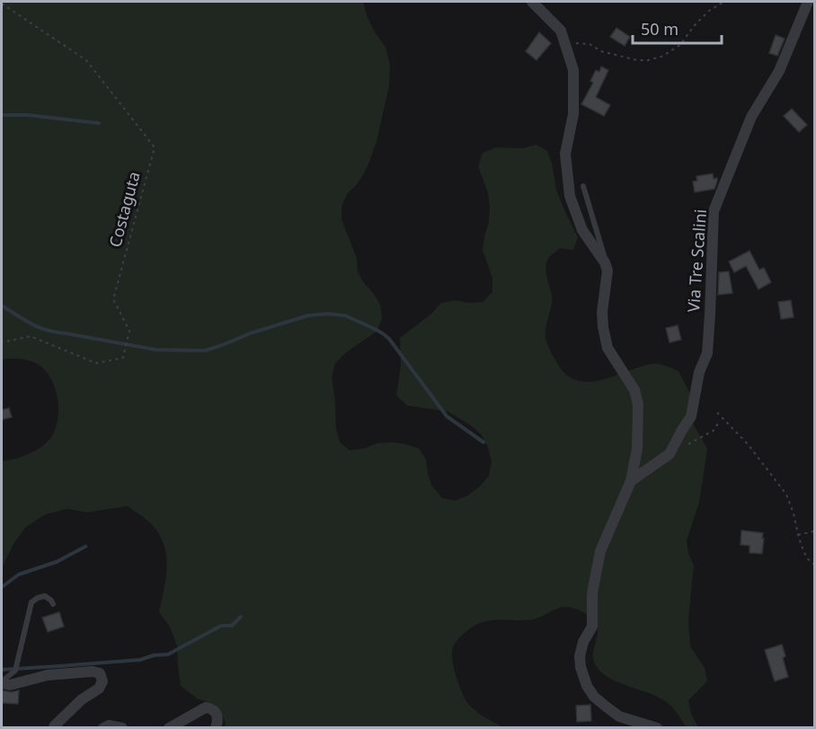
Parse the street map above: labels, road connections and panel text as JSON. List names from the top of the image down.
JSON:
{
  "streets": {
    "street": ["Via Tre Scalini"],
    "path": ["Costaguta"]
  },
  "scale_bar": "50 m"
}
